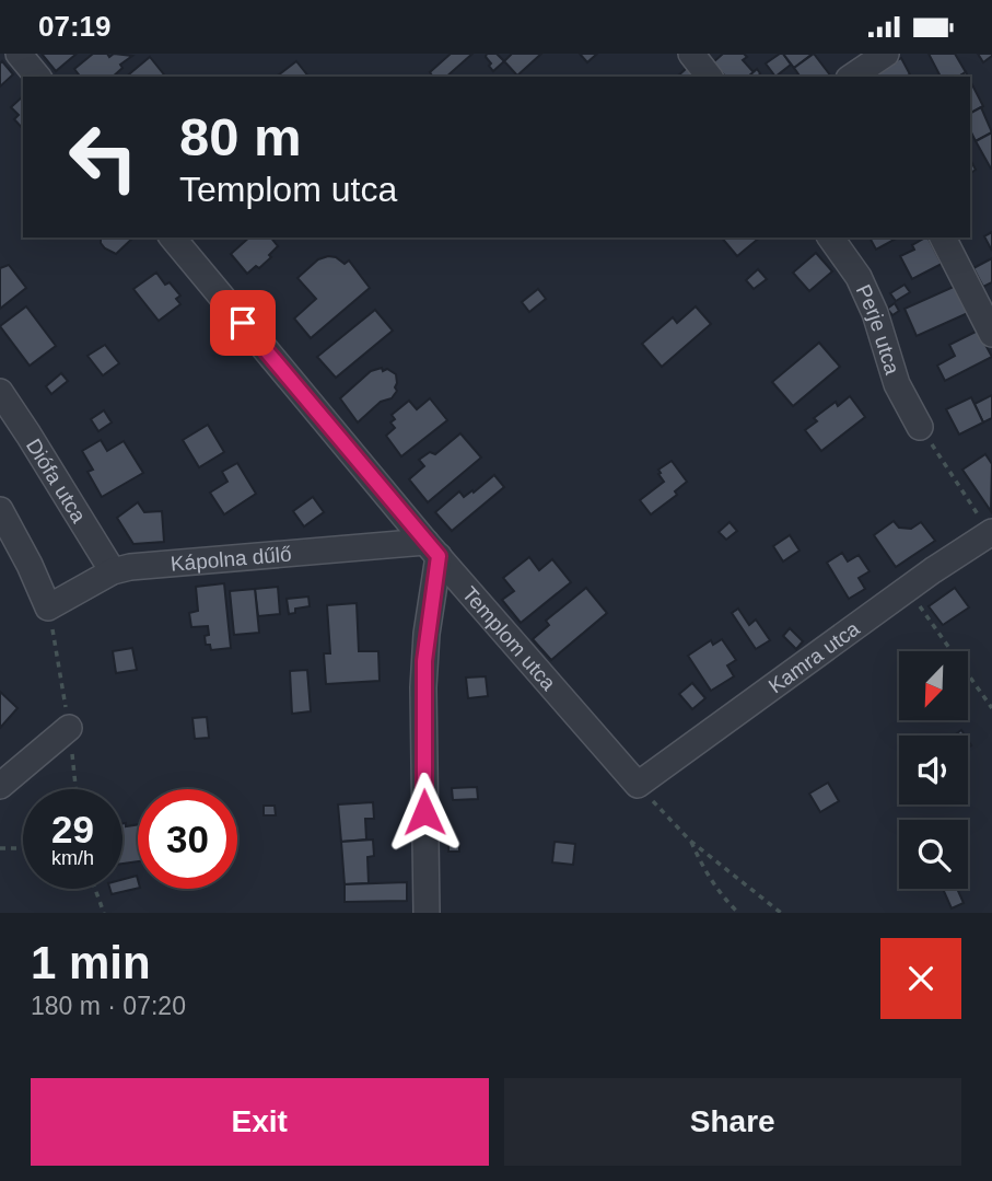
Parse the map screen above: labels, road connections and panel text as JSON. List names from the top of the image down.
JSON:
{
  "streets": {
    "street": [
      "Perje utca",
      "Diófa utca",
      "Kápolna dűlő",
      "Templom utca",
      "Kamra utca"
    ]
  },
  "crossings": [
    ["Diófa utca", "Kápolna dűlő"],
    ["Kápolna dűlő", "Templom utca"],
    ["Templom utca", "Kamra utca"]
  ],
  "north": "bottom left",
  "page": {
    "status": "07:19",
    "turn": ["80 m", "Templom utca"],
    "speed": "29 km/h",
    "limit": "30",
    "heading": ["1 min", "180 m · 07:20"],
    "buttons": ["Exit", "Share"]
  }
}
